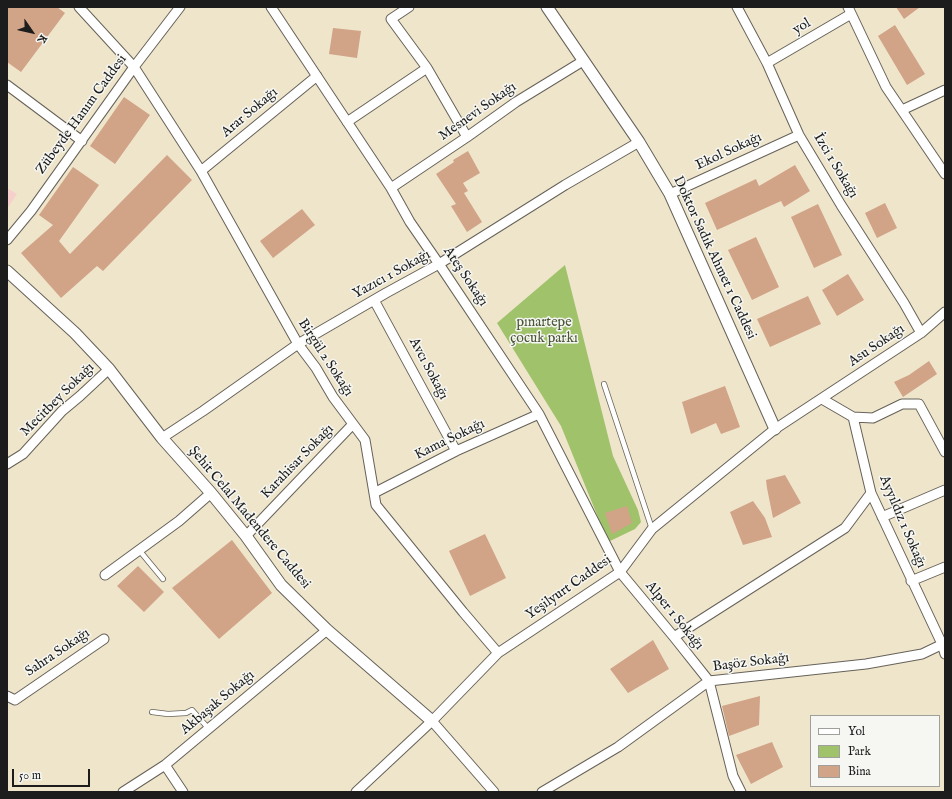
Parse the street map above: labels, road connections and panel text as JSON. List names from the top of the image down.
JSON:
{
  "streets": {
    "street": [
      "yol",
      "Mesnevi Sokağı",
      "Arar Sokağı",
      "Zübeyde Hanım Caddesi",
      "Ekol Sokağı",
      "İzci 1 Sokağı",
      "Doktor Sadık Ahmet 1 Caddesi",
      "Yazıcı 1 Sokağı",
      "Ateş Sokağı",
      "Asu Sokağı",
      "Birgül 2 Sokağı",
      "Avcı Sokağı",
      "Mecitbey Sokağı",
      "Kama Sokağı",
      "Karahisar Sokağı",
      "Şehit Celal Madendere Caddesi",
      "Ayyıldız 1 Sokağı",
      "Yeşilyurt Caddesi",
      "Alper 1 Sokağı",
      "Sahra Sokağı",
      "Başöz Sokağı",
      "Akbaşak Sokağı"
    ]
  },
  "crossings": [
    ["yol", "İzci 1 Sokağı"],
    ["Mesnevi Sokağı", "Doktor Sadık Ahmet 1 Caddesi"],
    ["Mesnevi Sokağı", "Ateş Sokağı"],
    ["Arar Sokağı", "Ateş Sokağı"],
    ["Arar Sokağı", "Birgül 2 Sokağı"],
    ["Zübeyde Hanım Caddesi", "Birgül 2 Sokağı"],
    ["Ekol Sokağı", "İzci 1 Sokağı"],
    ["Ekol Sokağı", "Doktor Sadık Ahmet 1 Caddesi"],
    ["İzci 1 Sokağı", "Asu Sokağı"],
    ["Doktor Sadık Ahmet 1 Caddesi", "Yazıcı 1 Sokağı"],
    ["Doktor Sadık Ahmet 1 Caddesi", "Yeşilyurt Caddesi"],
    ["Yazıcı 1 Sokağı", "Ateş Sokağı"],
    ["Yazıcı 1 Sokağı", "Birgül 2 Sokağı"],
    ["Yazıcı 1 Sokağı", "Avcı Sokağı"],
    ["Yazıcı 1 Sokağı", "Şehit Celal Madendere Caddesi"],
    ["Ateş Sokağı", "Kama Sokağı"],
    ["Ateş Sokağı", "Yeşilyurt Caddesi"],
    ["Ateş Sokağı", "Alper 1 Sokağı"],
    ["Asu Sokağı", "Yeşilyurt Caddesi"],
    ["Birgül 2 Sokağı", "Kama Sokağı"],
    ["Birgül 2 Sokağı", "Karahisar Sokağı"],
    ["Birgül 2 Sokağı", "Yeşilyurt Caddesi"],
    ["Avcı Sokağı", "Kama Sokağı"],
    ["Mecitbey Sokağı", "Şehit Celal Madendere Caddesi"],
    ["Karahisar Sokağı", "Şehit Celal Madendere Caddesi"],
    ["Şehit Celal Madendere Caddesi", "Yeşilyurt Caddesi"],
    ["Şehit Celal Madendere Caddesi", "Akbaşak Sokağı"],
    ["Ayyıldız 1 Sokağı", "Başöz Sokağı"],
    ["Yeşilyurt Caddesi", "Alper 1 Sokağı"],
    ["Alper 1 Sokağı", "Başöz Sokağı"]
  ],
  "parks": ["pınartepe çocuk parkı"],
  "legend": ["Yol", "Park", "Bina"],
  "scale_bar": "50 m",
  "north": "bottom right"
}
